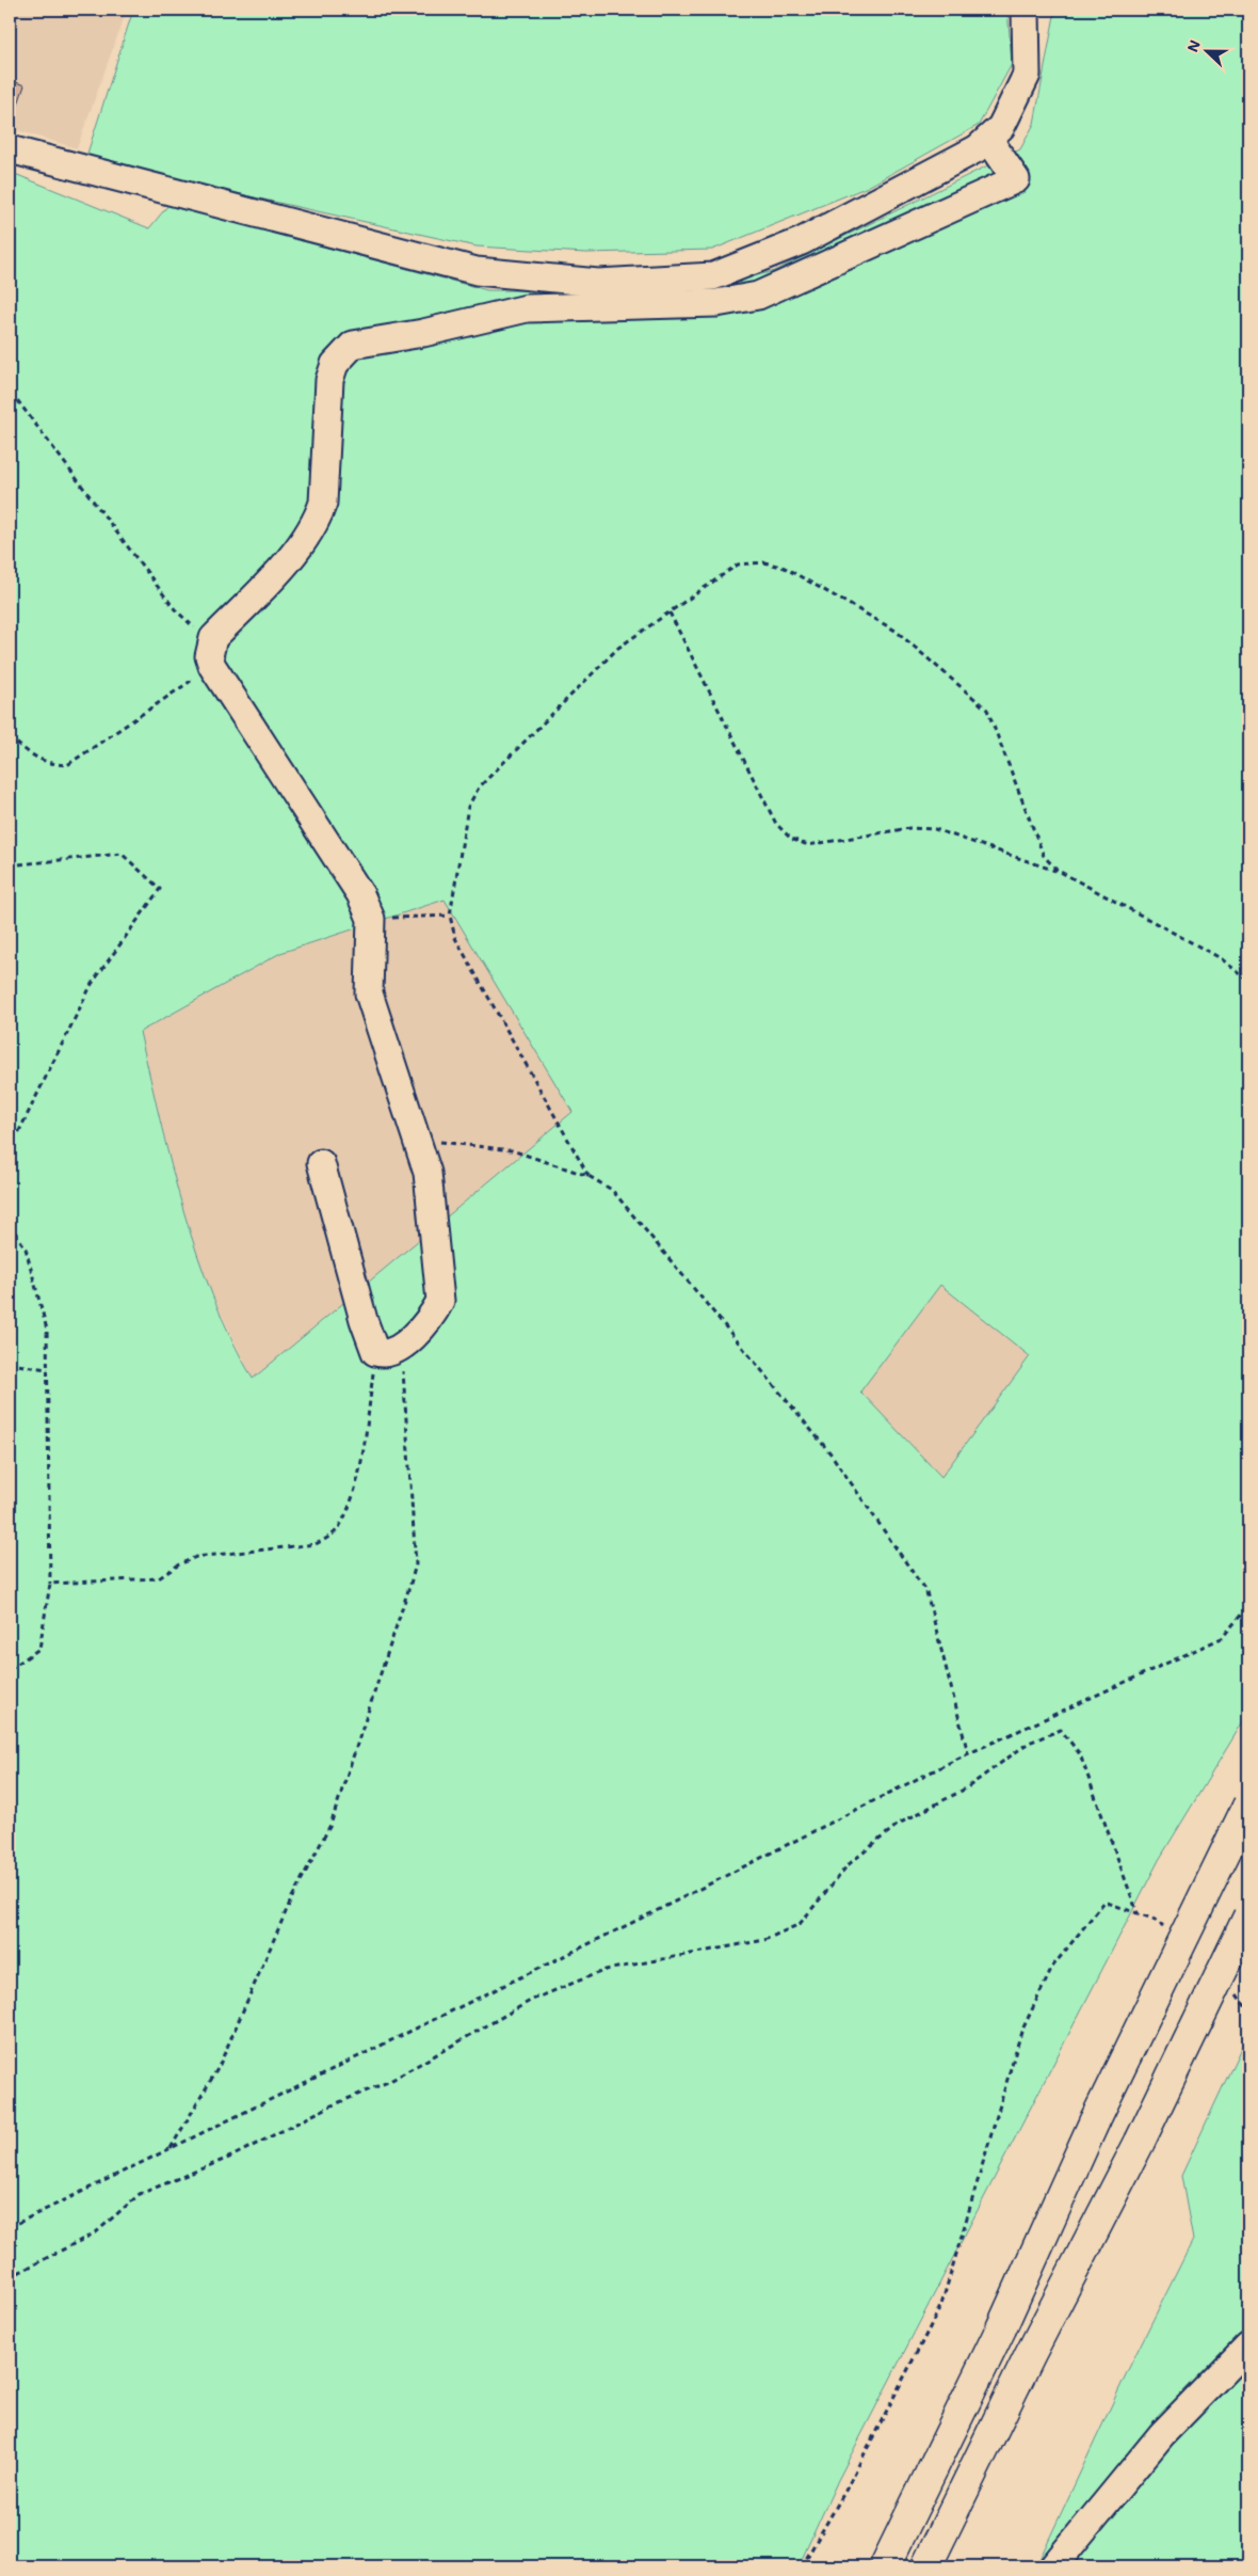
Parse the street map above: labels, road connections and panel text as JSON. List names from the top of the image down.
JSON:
{
  "north": "left"
}
